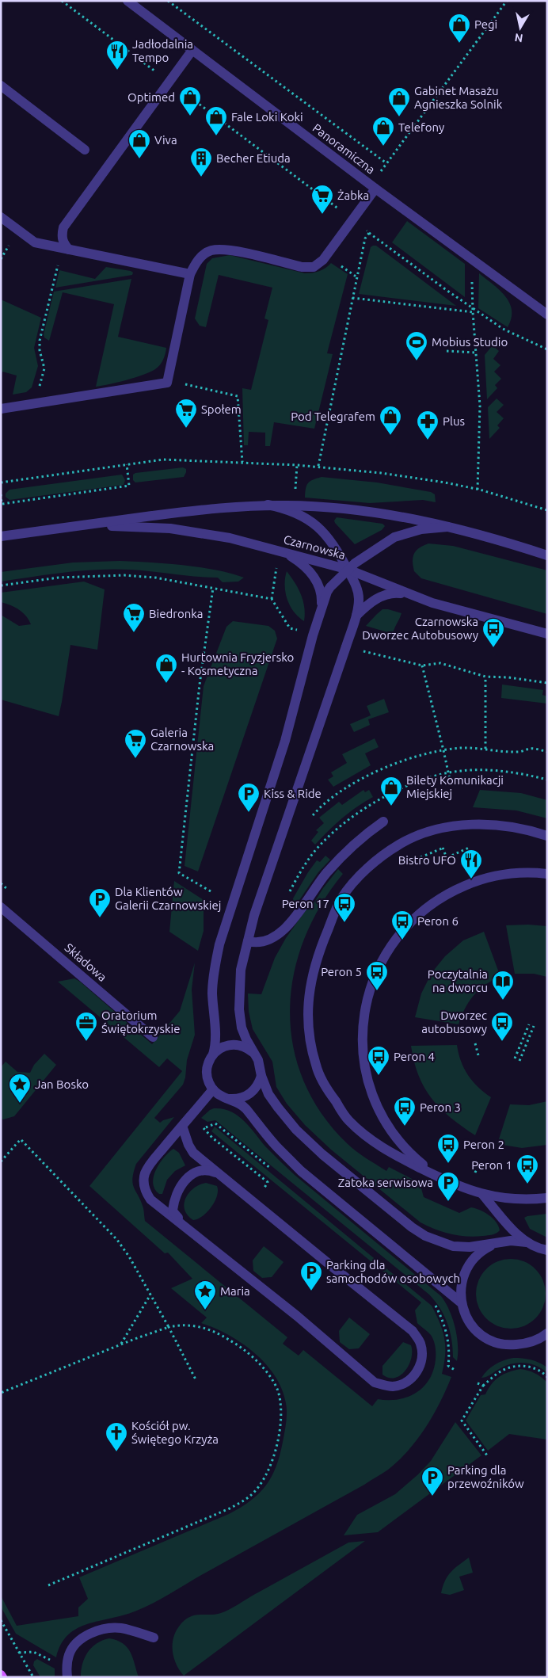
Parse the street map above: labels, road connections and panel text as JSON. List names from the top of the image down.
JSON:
{
  "streets": {
    "street": ["Panoramiczna", "Czarnowska", "Składowa"]
  },
  "places": {
    "shop": [
      "Pegi",
      "Optimed",
      "Gabinet Masażu Agnieszka Solnik",
      "Fale Loki Koki",
      "Telefony",
      "Viva",
      "Pod Telegrafem",
      "Hurtownia Fryzjersko - Kosmetyczna",
      "Bilety Komunikacji Miejskiej"
    ],
    "restaurant": ["Jadłodalnia Tempo", "Bistro UFO"],
    "building": ["Becher Etiuda"],
    "supermarket": [
      "Żabka",
      "Społem",
      "Biedronka",
      "Galeria Czarnowska"
    ],
    "sports": ["Mobius Studio"],
    "pharmacy": ["Plus"],
    "bus stop": [
      "Czarnowska Dworzec Autobusowy",
      "Peron 17",
      "Peron 6",
      "Peron 5",
      "Dworzec autobusowy",
      "Peron 4",
      "Peron 3",
      "Peron 2",
      "Peron 1"
    ],
    "parking": [
      "Kiss & Ride",
      "Dla Klientów Galerii Czarnowskiej",
      "Zatoka serwisowa",
      "Parking dla samochodów osobowych",
      "Parking dla przewoźników"
    ],
    "library": ["Poczytalnia na dworcu"],
    "office": ["Oratorium Świętokrzyskie"],
    "place": ["Jan Bosko", "Maria"],
    "church": ["Kościół pw. Świętego Krzyża"]
  },
  "north": "bottom"
}
